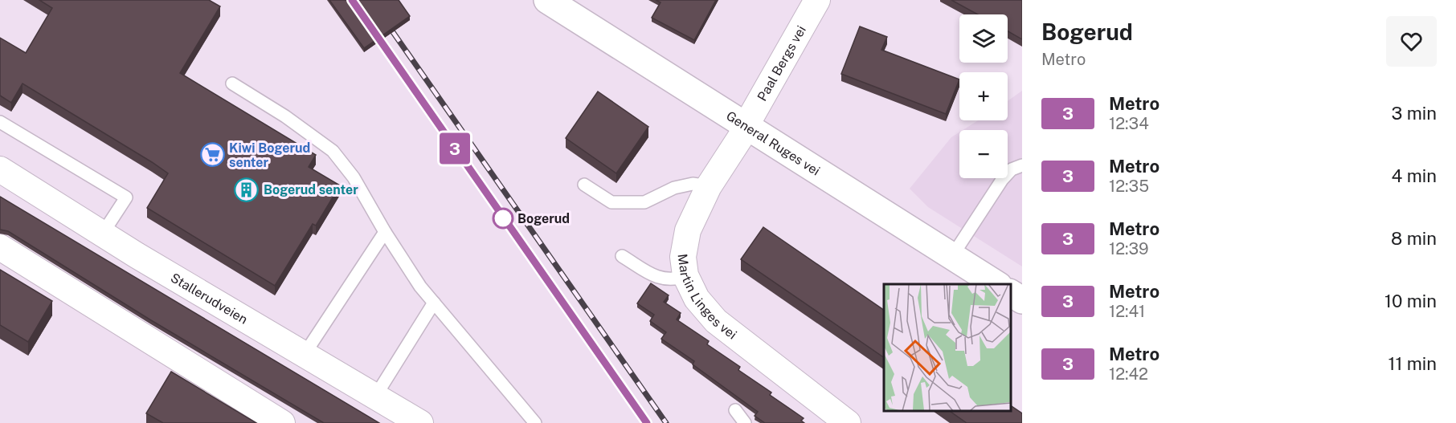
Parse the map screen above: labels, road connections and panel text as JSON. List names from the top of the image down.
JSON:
{
  "streets": {
    "main road": ["General Ruges vei"],
    "street": ["Paal Bergs vei", "Martin Linges vei", "Stallerudveien"]
  },
  "crossings": [
    ["Paal Bergs vei", "General Ruges vei"],
    ["Paal Bergs vei", "Martin Linges vei"],
    ["General Ruges vei", "Martin Linges vei"]
  ],
  "places": {
    "supermarket": ["Kiwi Bogerud senter"],
    "building": ["Bogerud senter"],
    "other": ["Bogerud"]
  },
  "lines": ["metro line 3"],
  "page": {
    "on_map": "3",
    "heading": ["Bogerud", "Metro"],
    "map_buttons": ["+", "−"],
    "list": [
      {
        "mark": "3",
        "name": "Metro",
        "note": "12:34",
        "value": "3 min"
      },
      {
        "mark": "3",
        "name": "Metro",
        "note": "12:35",
        "value": "4 min"
      },
      {
        "mark": "3",
        "name": "Metro",
        "note": "12:39",
        "value": "8 min"
      },
      {
        "mark": "3",
        "name": "Metro",
        "note": "12:41",
        "value": "10 min"
      },
      {
        "mark": "3",
        "name": "Metro",
        "note": "12:42",
        "value": "11 min"
      }
    ]
  }
}
